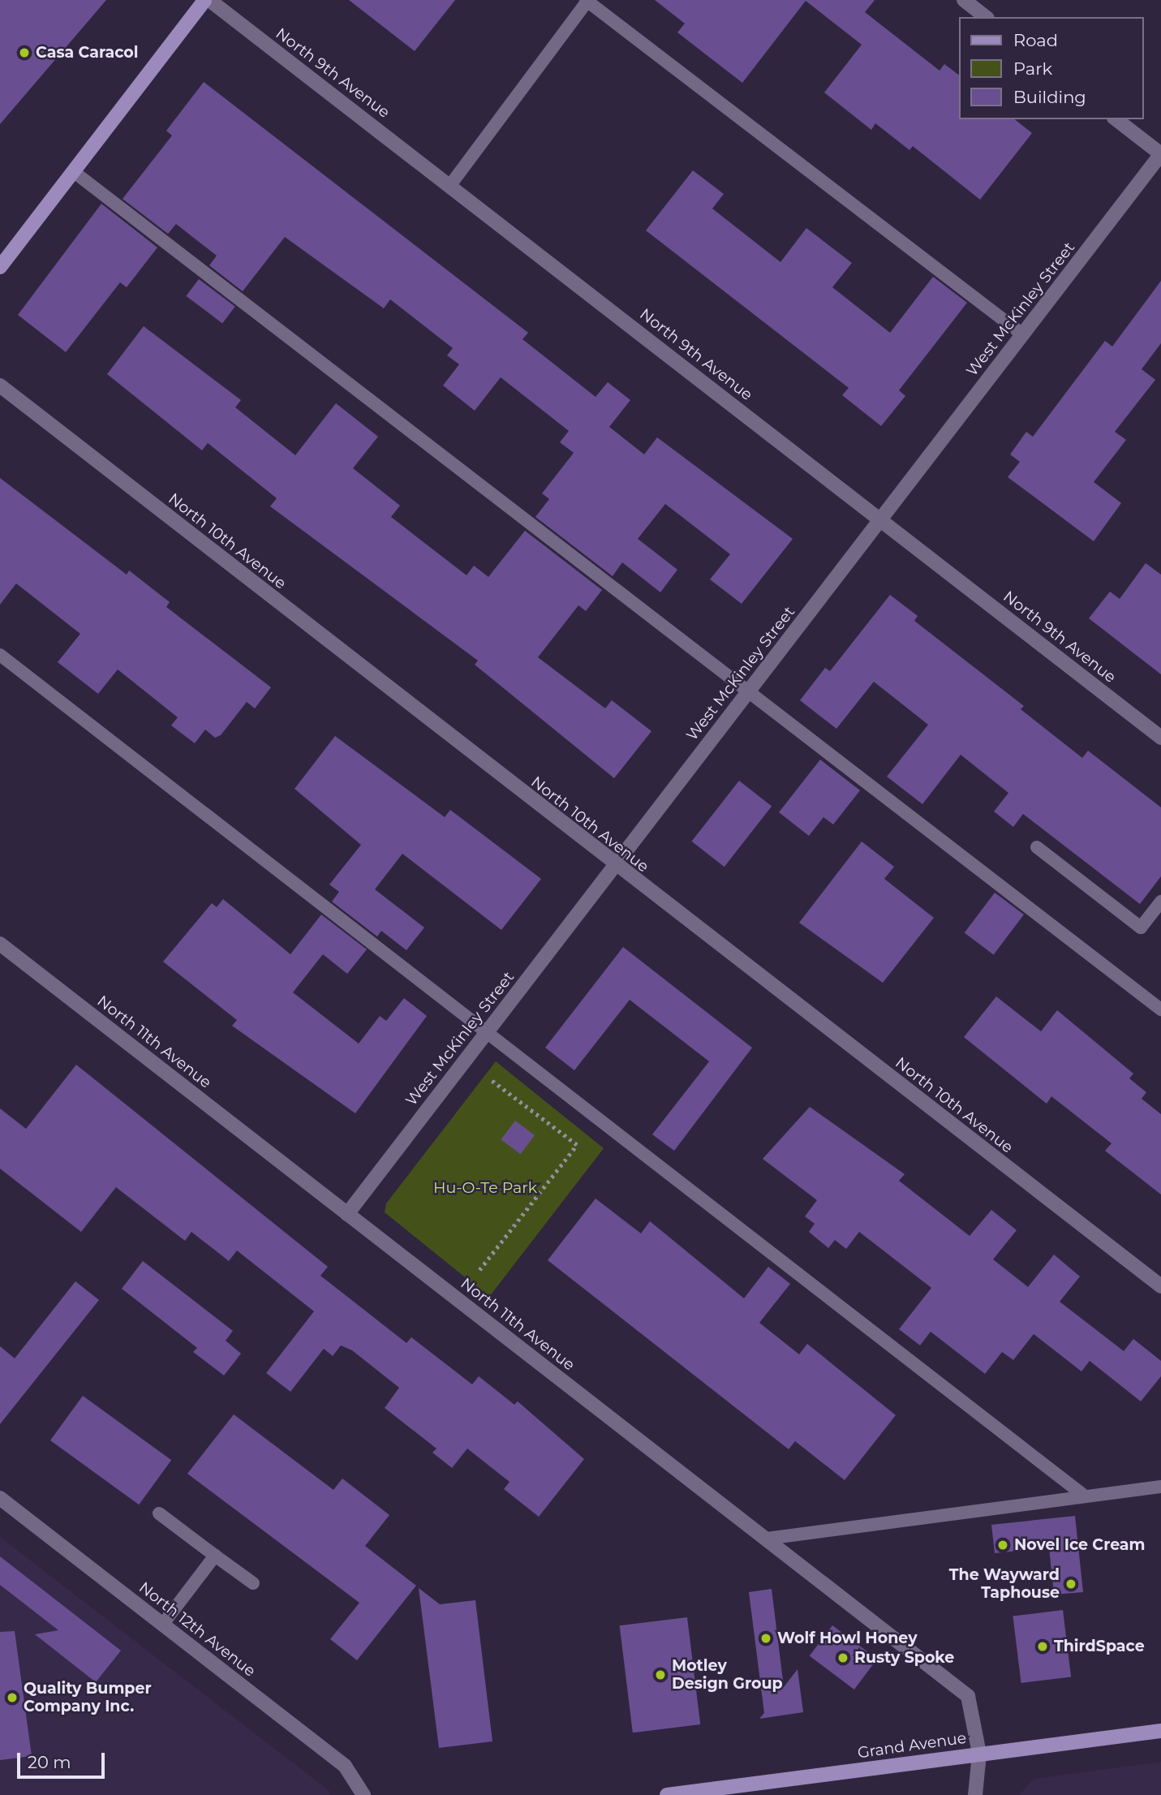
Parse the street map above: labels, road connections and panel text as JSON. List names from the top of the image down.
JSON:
{
  "streets": {
    "main road": ["Grand Avenue"],
    "street": [
      "North 9th Avenue",
      "West McKinley Street",
      "North 10th Avenue",
      "North 11th Avenue",
      "North 12th Avenue"
    ]
  },
  "crossings": [
    ["North 9th Avenue", "West McKinley Street"],
    ["West McKinley Street", "North 10th Avenue"],
    ["West McKinley Street", "North 11th Avenue"],
    ["North 11th Avenue", "Grand Avenue"]
  ],
  "parks": ["Hu-O-Te Park"],
  "places": [
    "Casa Caracol",
    "Novel Ice Cream",
    "The Wayward Taphouse",
    "Wolf Howl Honey",
    "ThirdSpace",
    "Rusty Spoke",
    "Motley Design Group",
    "Quality Bumper Company Inc."
  ],
  "legend": ["Road", "Park", "Building"],
  "scale_bar": "20 m"
}
